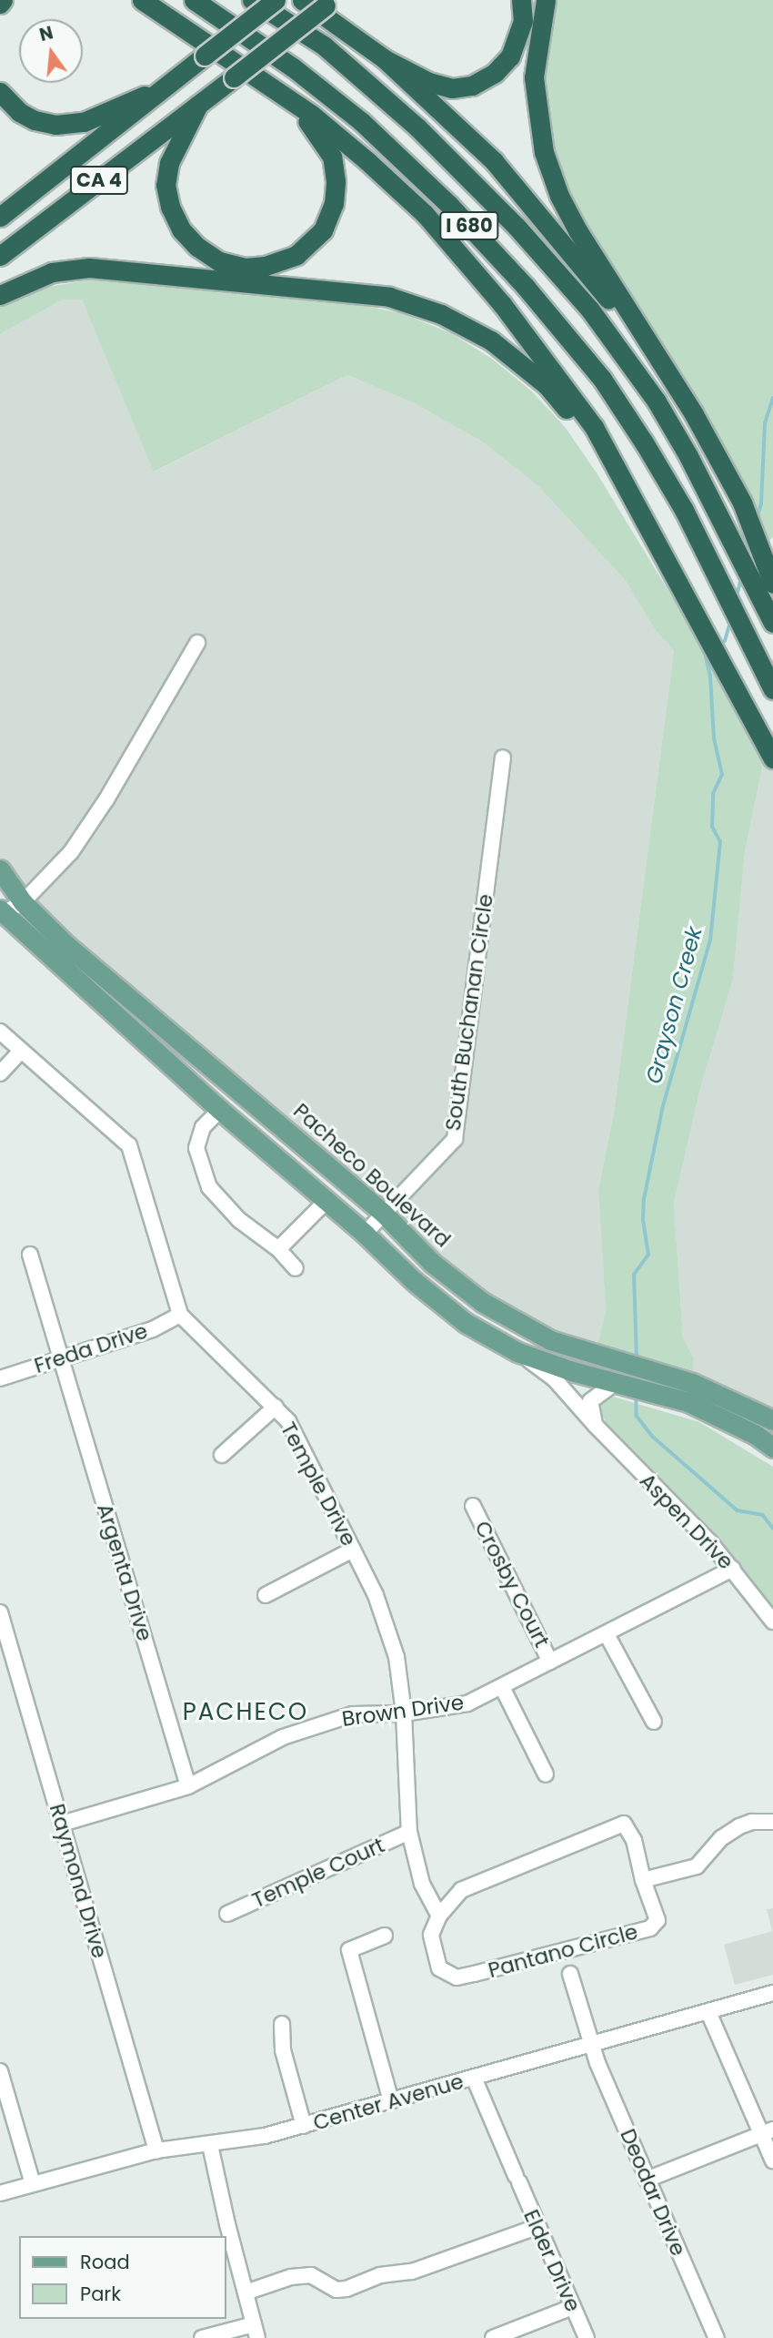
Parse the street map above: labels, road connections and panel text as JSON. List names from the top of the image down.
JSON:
{
  "streets": {
    "highway": ["CA 4", "I 680"],
    "main road": ["Pacheco Boulevard"],
    "street": [
      "South Buchanan Circle",
      "Freda Drive",
      "Temple Drive",
      "Aspen Drive",
      "Argenta Drive",
      "Crosby Court",
      "Brown Drive",
      "Temple Court",
      "Raymond Drive",
      "Pantano Circle",
      "Center Avenue",
      "Deodar Drive",
      "Elder Drive"
    ]
  },
  "crossings": [
    ["South Buchanan Circle", "Pacheco Boulevard"],
    ["Freda Drive", "Temple Drive"],
    ["Freda Drive", "Argenta Drive"],
    ["Temple Drive", "Brown Drive"],
    ["Temple Drive", "Temple Court"],
    ["Temple Drive", "Pantano Circle"],
    ["Aspen Drive", "Brown Drive"],
    ["Argenta Drive", "Brown Drive"],
    ["Crosby Court", "Brown Drive"],
    ["Brown Drive", "Raymond Drive"],
    ["Raymond Drive", "Center Avenue"],
    ["Center Avenue", "Deodar Drive"],
    ["Center Avenue", "Elder Drive"]
  ],
  "districts": ["PACHECO"],
  "water": ["Grayson Creek"],
  "legend": ["Road", "Park"],
  "north": "top"
}
